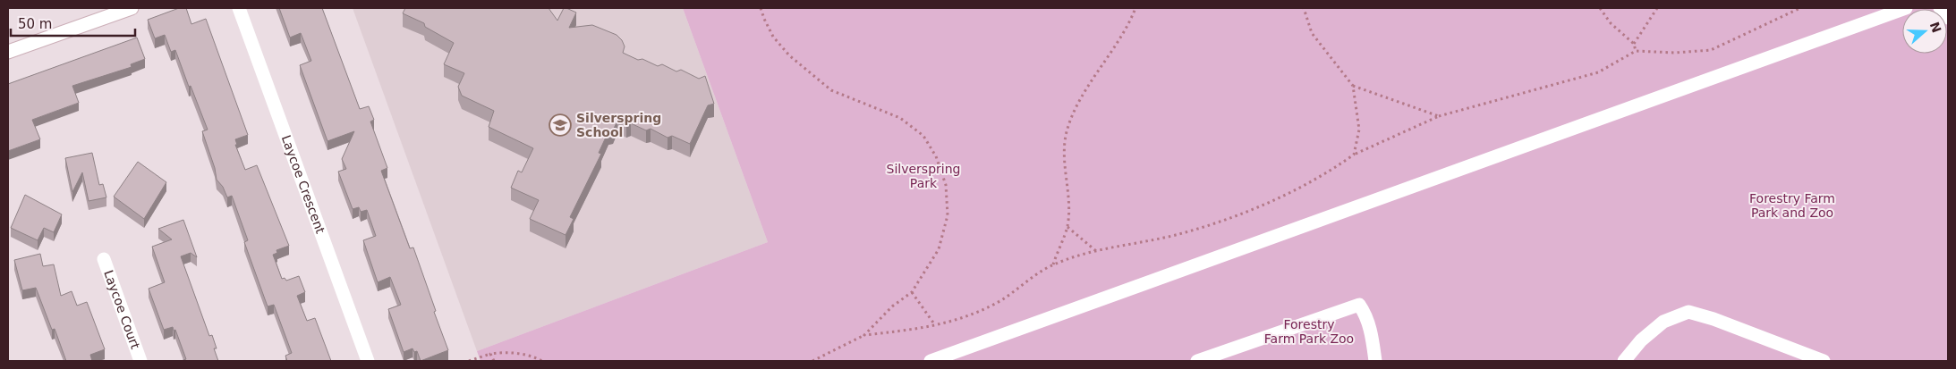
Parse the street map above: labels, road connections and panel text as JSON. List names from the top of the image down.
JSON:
{
  "streets": {
    "street": ["Laycoe Crescent", "Laycoe Court"]
  },
  "parks": ["Silverspring Park", "Forestry Farm Park and Zoo", "Forestry Farm Park Zoo"],
  "places": {
    "school or university": ["Silverspring School"]
  },
  "scale_bar": "50 m",
  "north": "right"
}
